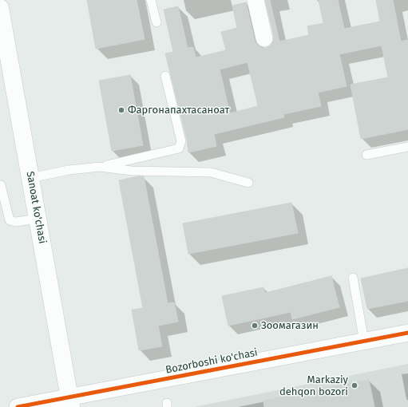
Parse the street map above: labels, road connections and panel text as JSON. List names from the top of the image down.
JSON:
{
  "streets": {
    "main road": ["Sanoat ko'chasi"],
    "street": ["Bozorboshi ko'chasi"]
  },
  "crossings": [
    ["Sanoat ko'chasi", "Bozorboshi ko'chasi"]
  ],
  "places": ["Фаргонапахтасаноат", "Зоомагазин", "Markaziy dehqon bozori"]
}
